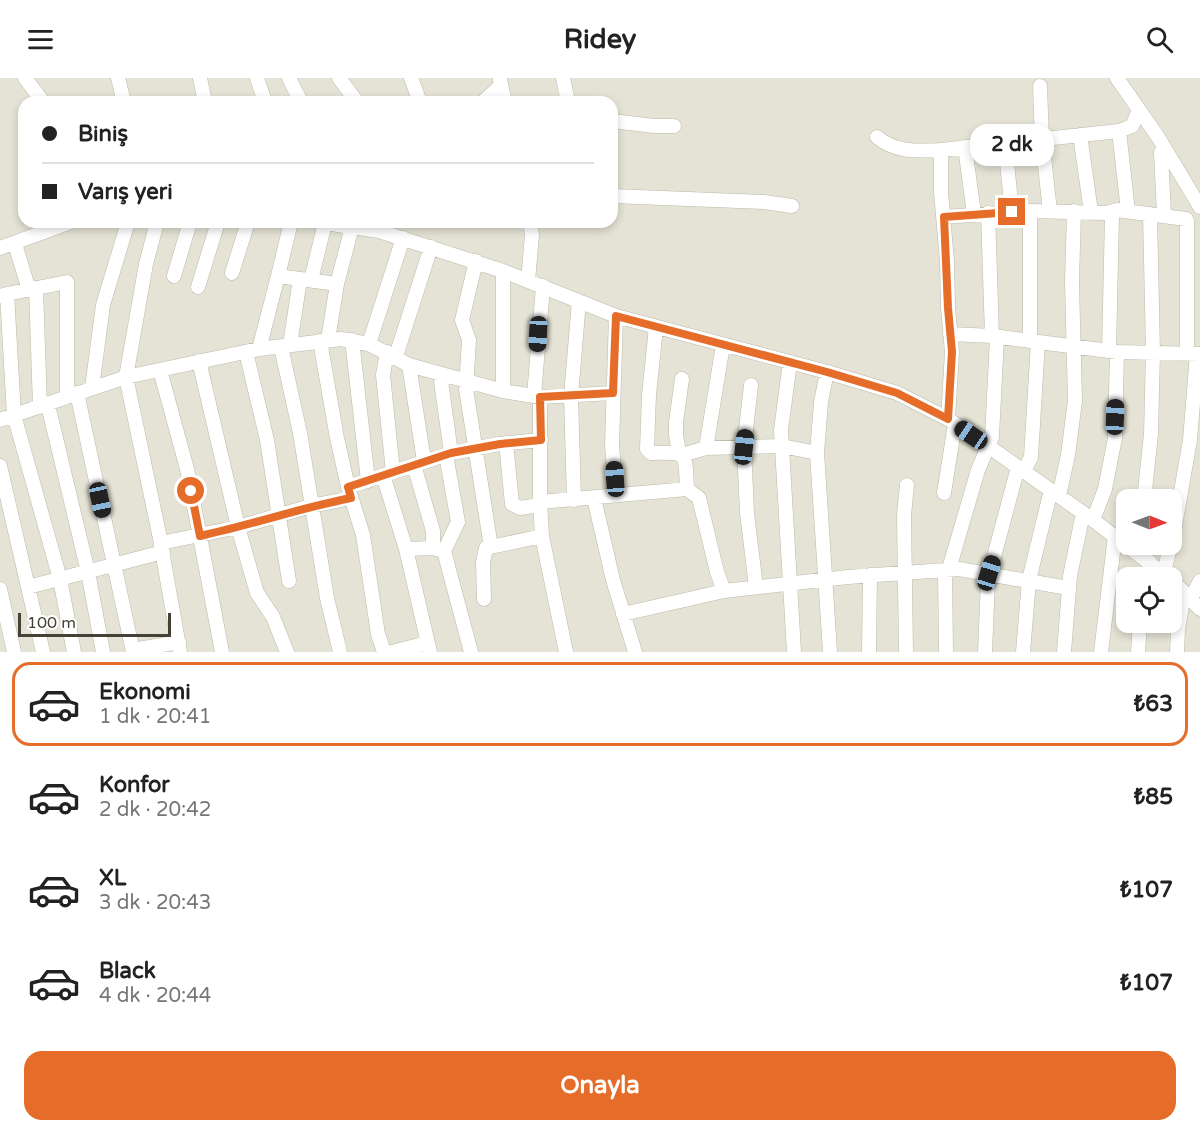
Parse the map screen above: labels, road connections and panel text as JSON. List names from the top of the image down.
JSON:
{
  "scale_bar": "100 m",
  "north": "right",
  "page": {
    "header": "Ridey",
    "banner": ["Biniş", "Varış yeri"],
    "bubble": "2 dk",
    "scale": "100 m",
    "list": [
      {
        "name": "Ekonomi",
        "note": "1 dk · 20:41",
        "value": "₺63"
      },
      {
        "name": "Konfor",
        "note": "2 dk · 20:42",
        "value": "₺85"
      },
      {
        "name": "XL",
        "note": "3 dk · 20:43",
        "value": "₺107"
      },
      {
        "name": "Black",
        "note": "4 dk · 20:44",
        "value": "₺107"
      }
    ],
    "buttons": "Onayla"
  }
}
